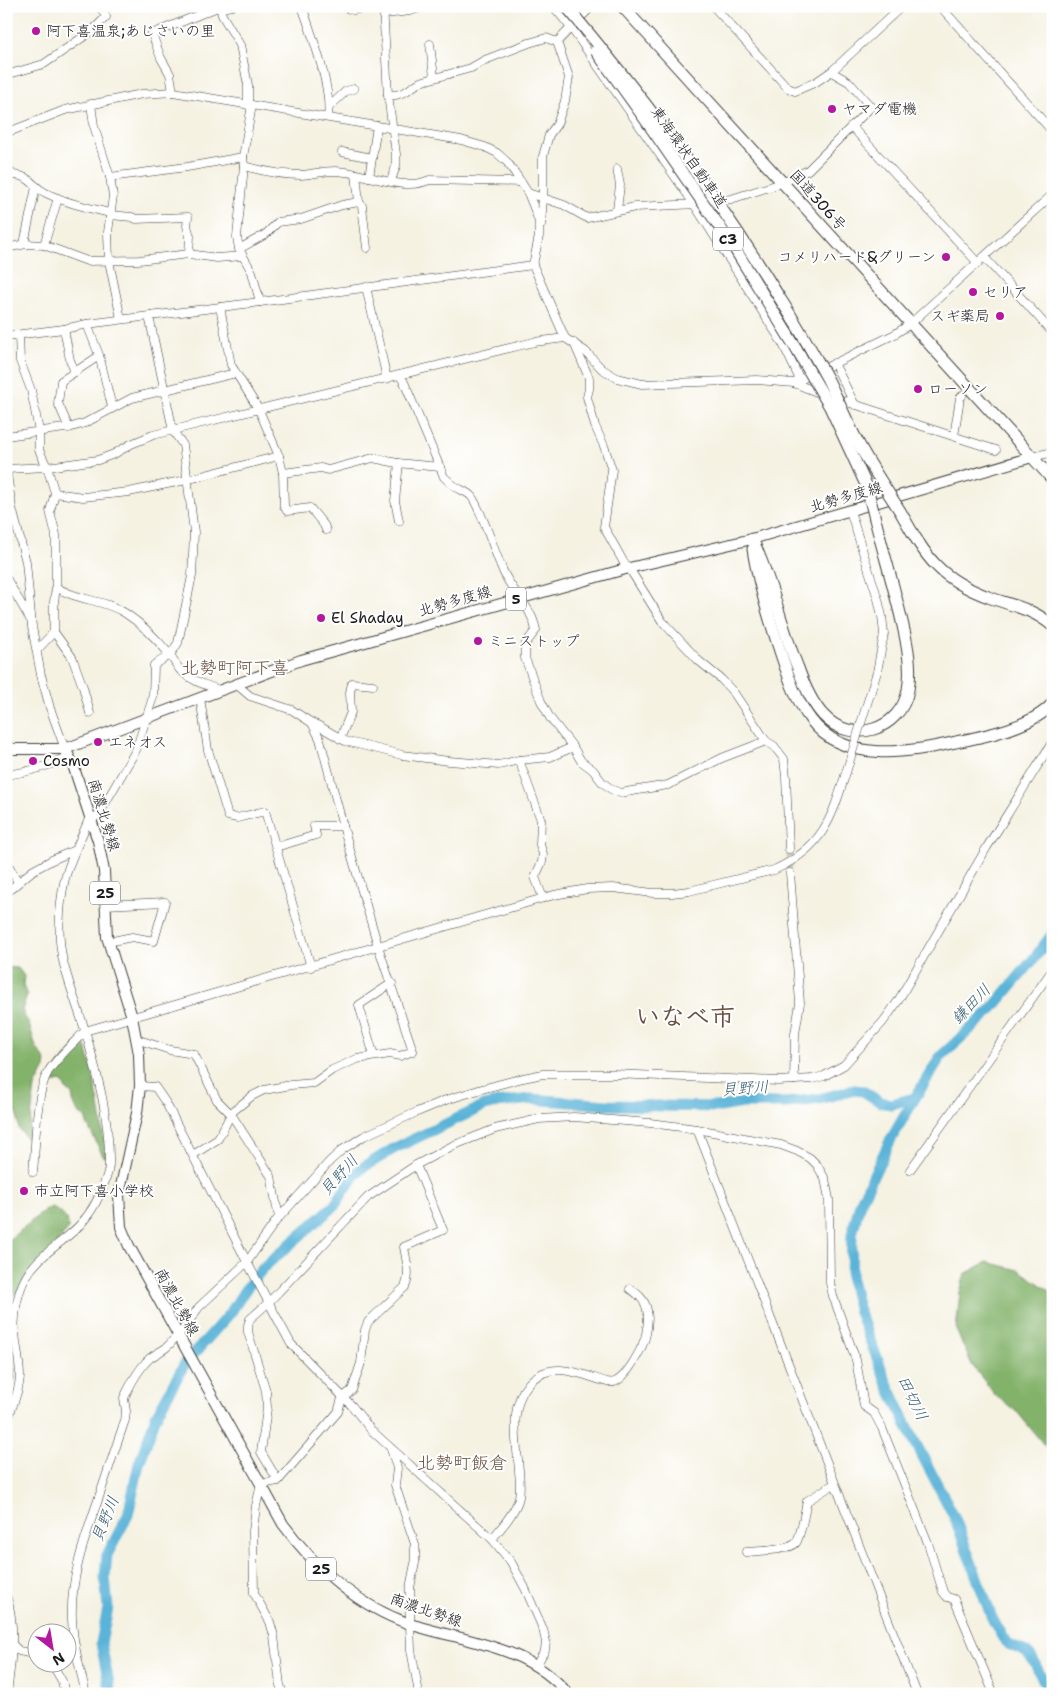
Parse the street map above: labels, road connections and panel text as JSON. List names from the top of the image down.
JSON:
{
  "streets": {
    "highway": ["東海環状自動車道", "国道306号", "C3"],
    "main road": [
      "北勢多度線",
      "5",
      "南濃北勢線",
      "25"
    ]
  },
  "crossings": [
    ["東海環状自動車道", "北勢多度線"],
    ["国道306号", "北勢多度線"],
    ["北勢多度線", "南濃北勢線"]
  ],
  "districts": ["北勢町阿下喜", "いなべ市", "北勢町飯倉"],
  "water": ["鎌田川", "貝野川", "田切川"],
  "places": [
    "阿下喜温泉;あじさいの里",
    "ヤマダ電機",
    "コメリハード&グリーン",
    "セリア",
    "スギ薬局",
    "ローソン",
    "El Shaday",
    "ミニストップ",
    "エネオス",
    "Cosmo",
    "市立阿下喜小学校"
  ],
  "north": "bottom right"
}
